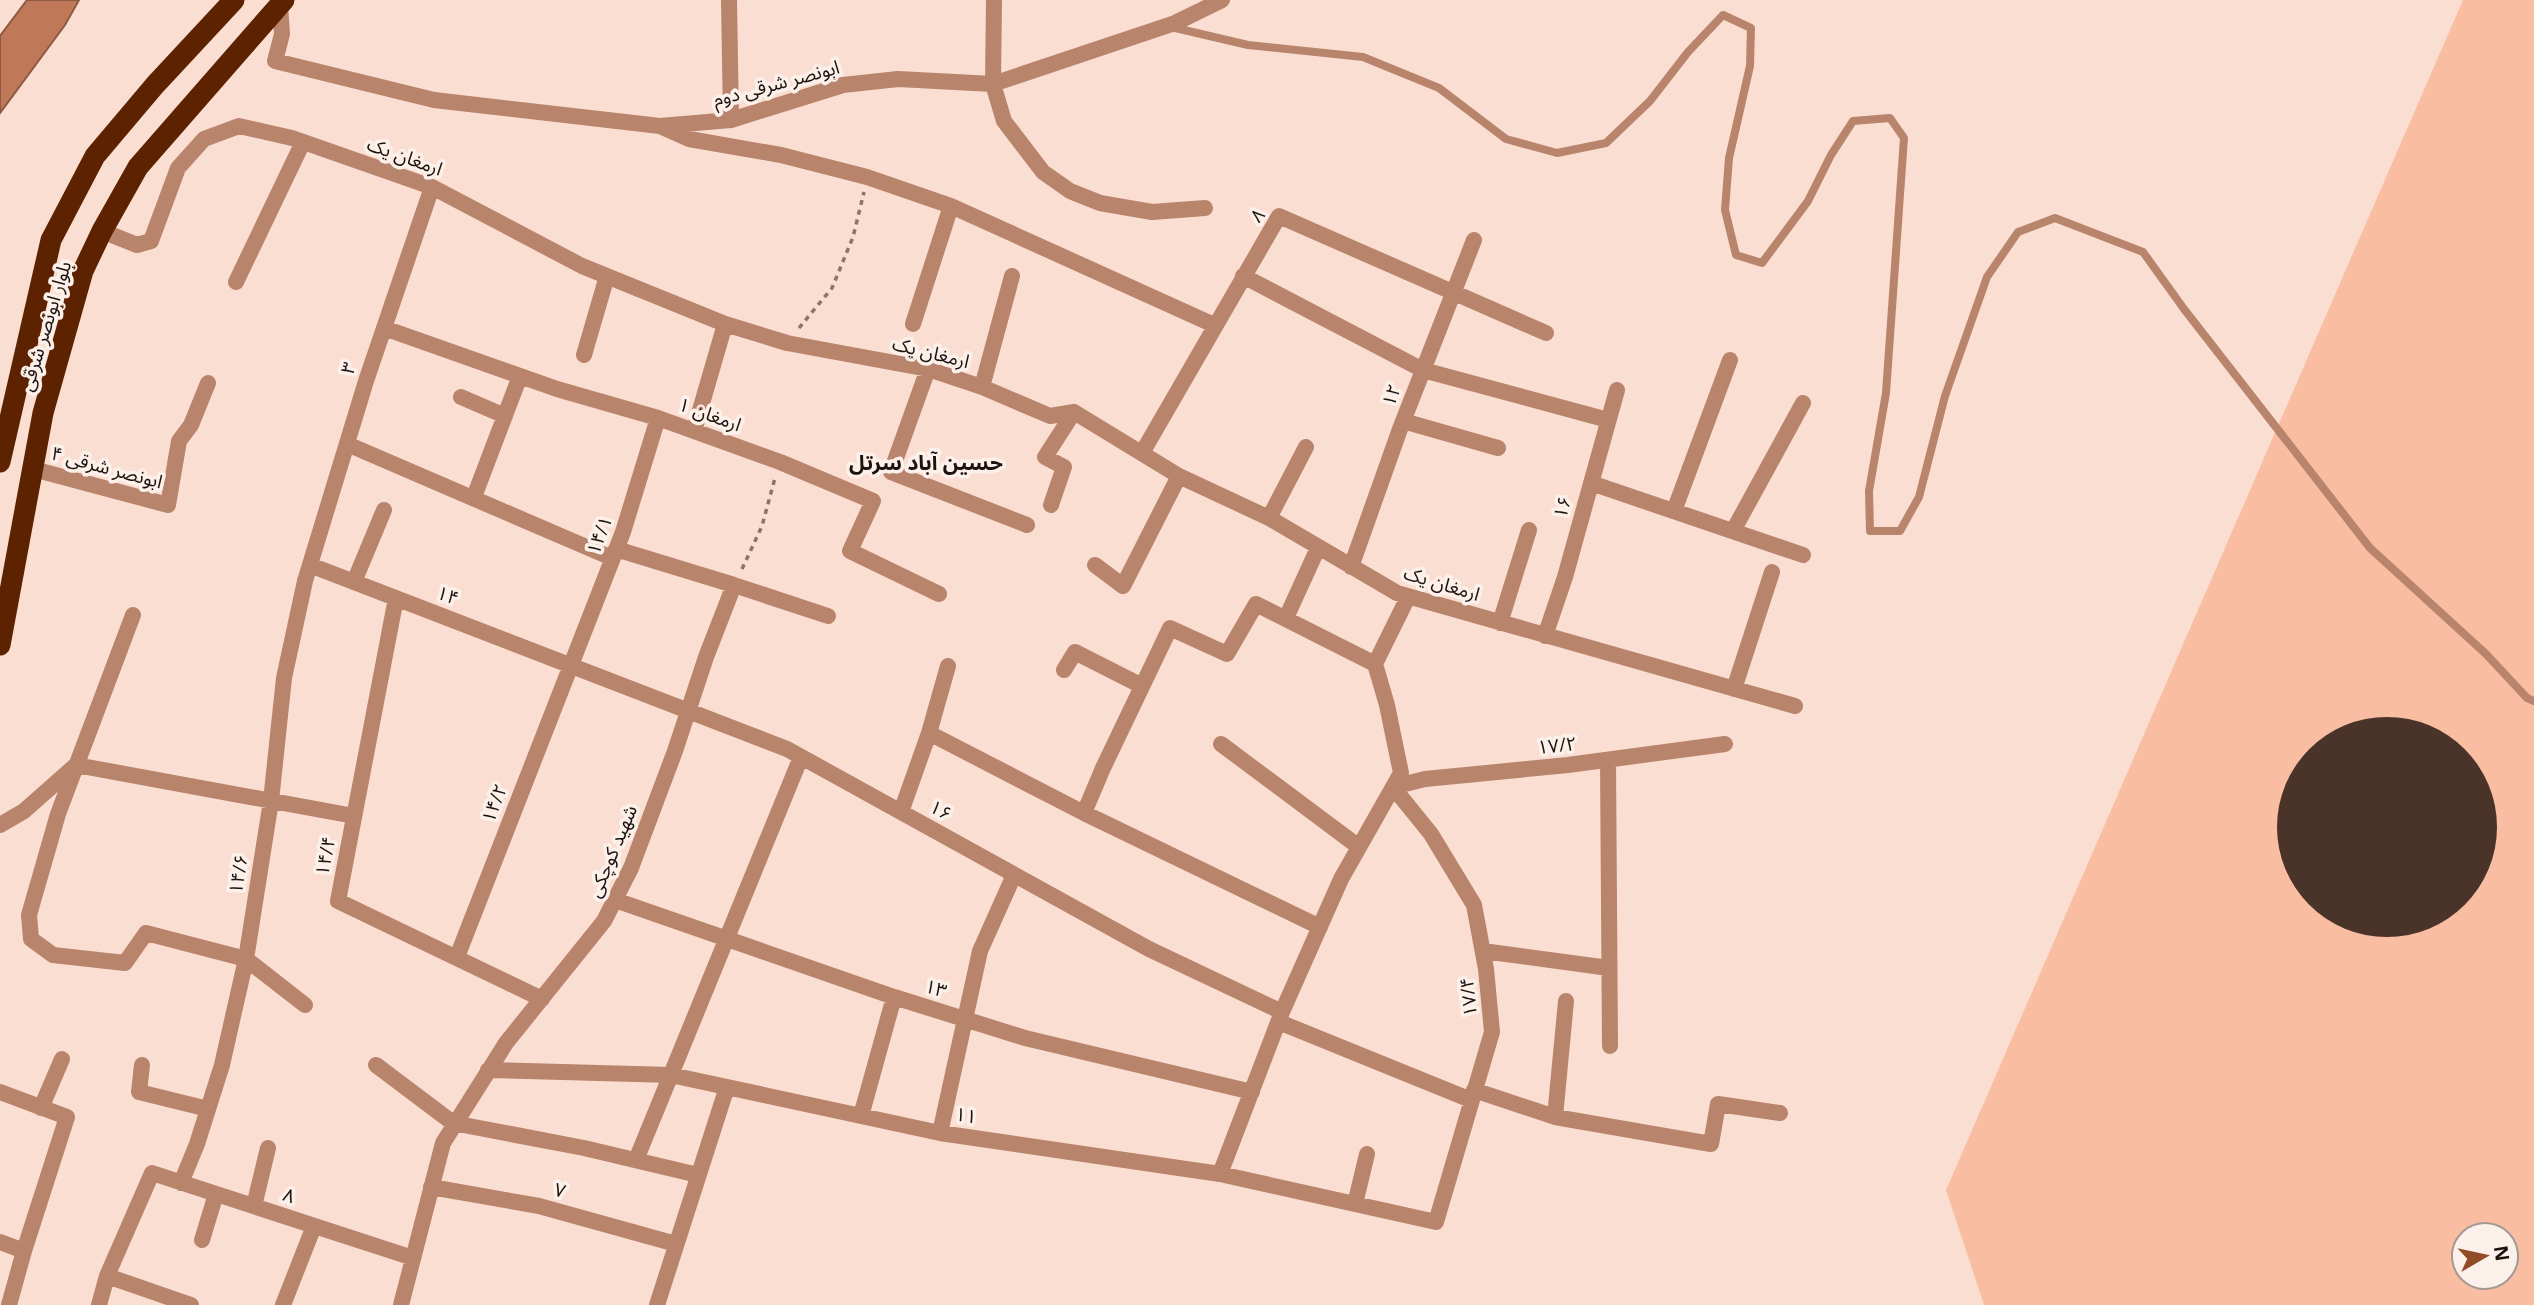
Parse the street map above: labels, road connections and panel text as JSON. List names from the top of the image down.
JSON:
{
  "streets": {
    "highway": ["بلوار ابونصر شرقی"],
    "street": [
      "ابونصر شرقی دوم",
      "ارمغان یک",
      "۸",
      "۳",
      "۱۲",
      "ارمغان ۱",
      "ابونصر شرقی ۴",
      "۱۶",
      "۱۴/۱",
      "۱۴",
      "۱۷/۲",
      "۱۴/۲",
      "شهید کوچکی",
      "۱۴/۴",
      "۱۴/۶",
      "۱۳",
      "۱۷/۴",
      "۱۱",
      "۷"
    ]
  },
  "crossings": [
    ["ابونصر شرقی دوم", "بلوار ابونصر شرقی"],
    ["ارمغان یک", "۸"],
    ["ارمغان یک", "بلوار ابونصر شرقی"],
    ["ارمغان یک", "۳"],
    ["ارمغان یک", "۱۲"],
    ["ارمغان یک", "۱۶"],
    ["۸", "۱۲"],
    ["۸", "شهید کوچکی"],
    ["۸", "۱۴/۶"],
    ["بلوار ابونصر شرقی", "ابونصر شرقی ۴"],
    ["۳", "ارمغان ۱"],
    ["۳", "۱۴"],
    ["۳", "۱۴/۶"],
    ["ارمغان ۱", "۱۴/۱"],
    ["۱۶", "۱۴/۱"],
    ["۱۶", "۱۴"],
    ["۱۶", "۱۴/۲"],
    ["۱۶", "شهید کوچکی"],
    ["۱۶", "۱۷/۴"],
    ["۱۴/۱", "۱۴"],
    ["۱۴/۱", "۱۴/۲"],
    ["۱۴", "۱۴/۲"],
    ["۱۴", "۱۴/۴"],
    ["۱۴", "۱۴/۶"],
    ["۱۷/۲", "۱۷/۴"],
    ["۱۴/۲", "۱۴/۴"],
    ["شهید کوچکی", "۱۴/۴"],
    ["شهید کوچکی", "۱۳"],
    ["شهید کوچکی", "۱۱"],
    ["شهید کوچکی", "۷"],
    ["۱۷/۴", "۱۱"]
  ],
  "districts": ["حسین آباد سرتل"],
  "north": "right"
}
